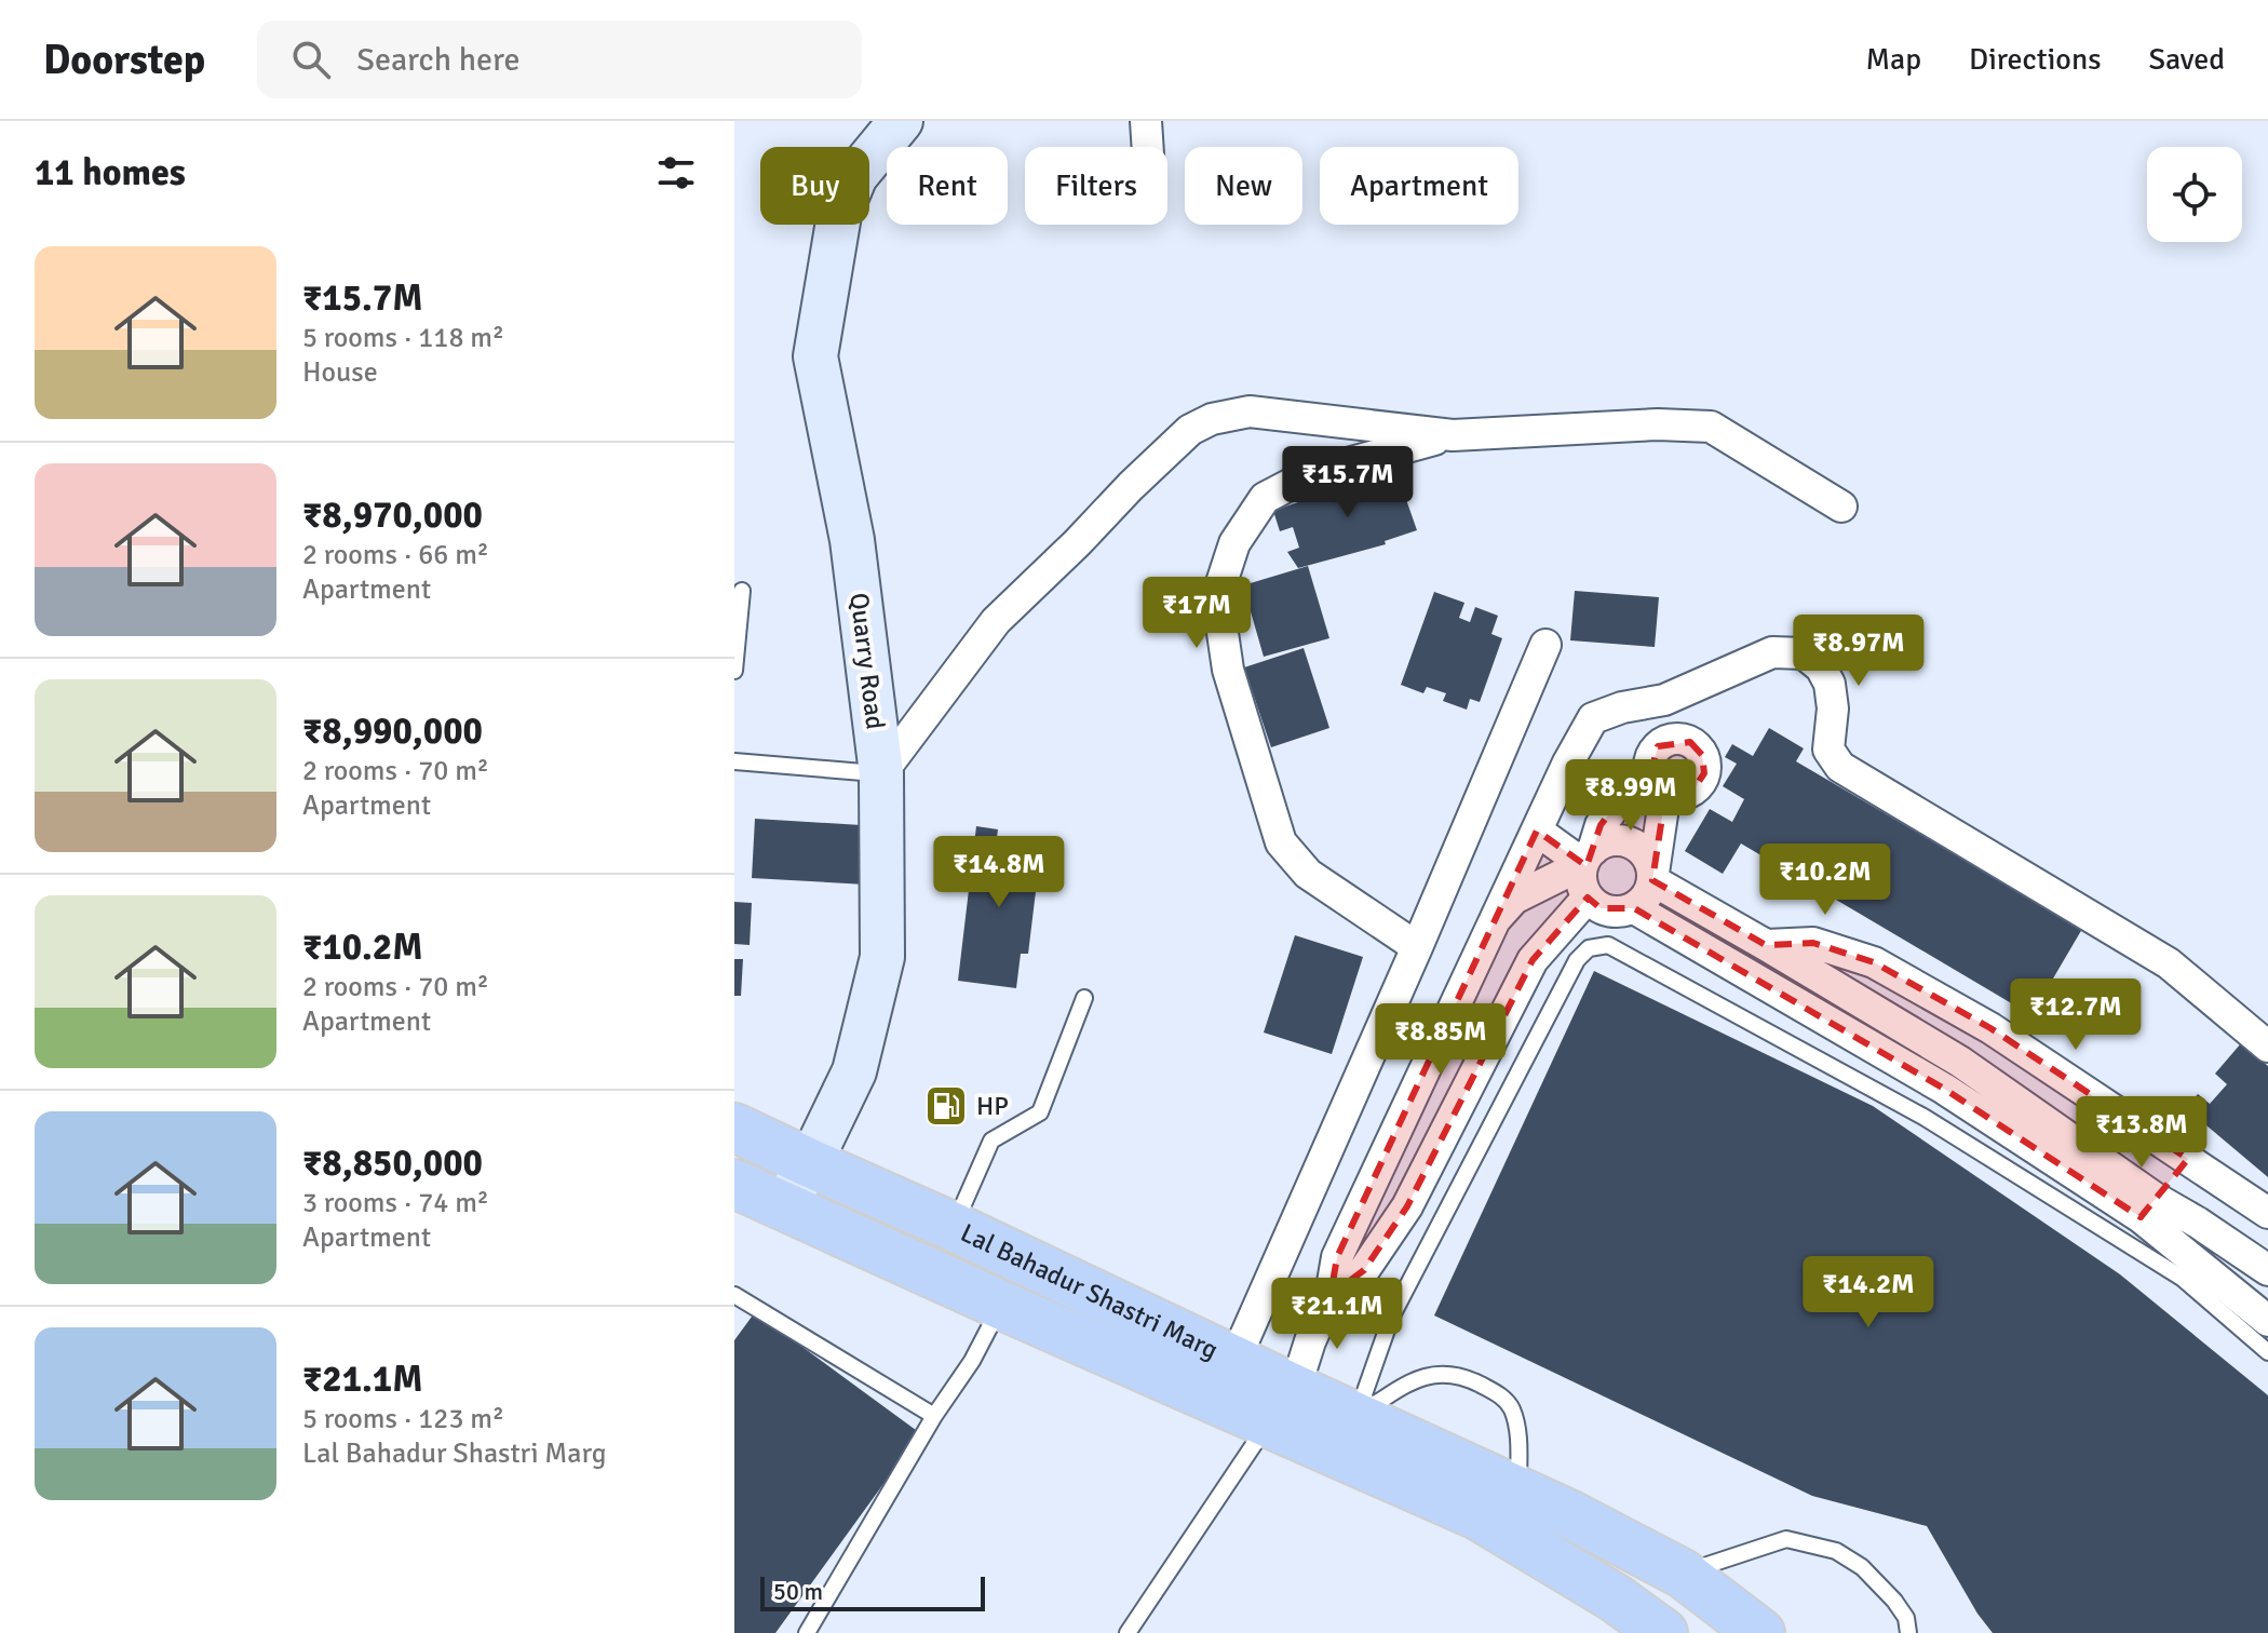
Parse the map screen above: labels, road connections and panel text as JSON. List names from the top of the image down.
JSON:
{
  "streets": {
    "main road": ["Quarry Road", "Lal Bahadur Shastri Marg"]
  },
  "crossings": [
    ["Quarry Road", "Lal Bahadur Shastri Marg"]
  ],
  "places": {
    "fuel station": ["HP"]
  },
  "scale_bar": "50 m",
  "page": {
    "header": "Doorstep",
    "search": "Search here",
    "nav": ["Map", "Directions", "Saved"],
    "heading": "11 homes",
    "chip": [
      "Buy",
      "Rent",
      "Filters",
      "New",
      "Apartment"
    ],
    "list": [
      {
        "name": "₹15.7M",
        "note": "5 rooms · 118 m² · House"
      },
      {
        "name": "₹8,970,000",
        "note": "2 rooms · 66 m² · Apartment"
      },
      {
        "name": "₹8,990,000",
        "note": "2 rooms · 70 m² · Apartment"
      },
      {
        "name": "₹10.2M",
        "note": "2 rooms · 70 m² · Apartment"
      },
      {
        "name": "₹8,850,000",
        "note": "3 rooms · 74 m² · Apartment"
      },
      {
        "name": "₹21.1M",
        "note": "5 rooms · 123 m² · Lal Bahadur Shastri Marg"
      }
    ],
    "price": [
      "₹15.7M",
      "₹17M",
      "₹8.97M",
      "₹8.99M",
      "₹14.8M",
      "₹10.2M",
      "₹12.7M",
      "₹8.85M",
      "₹13.8M",
      "₹14.2M",
      "₹21.1M"
    ],
    "scale": "50 m"
  }
}
